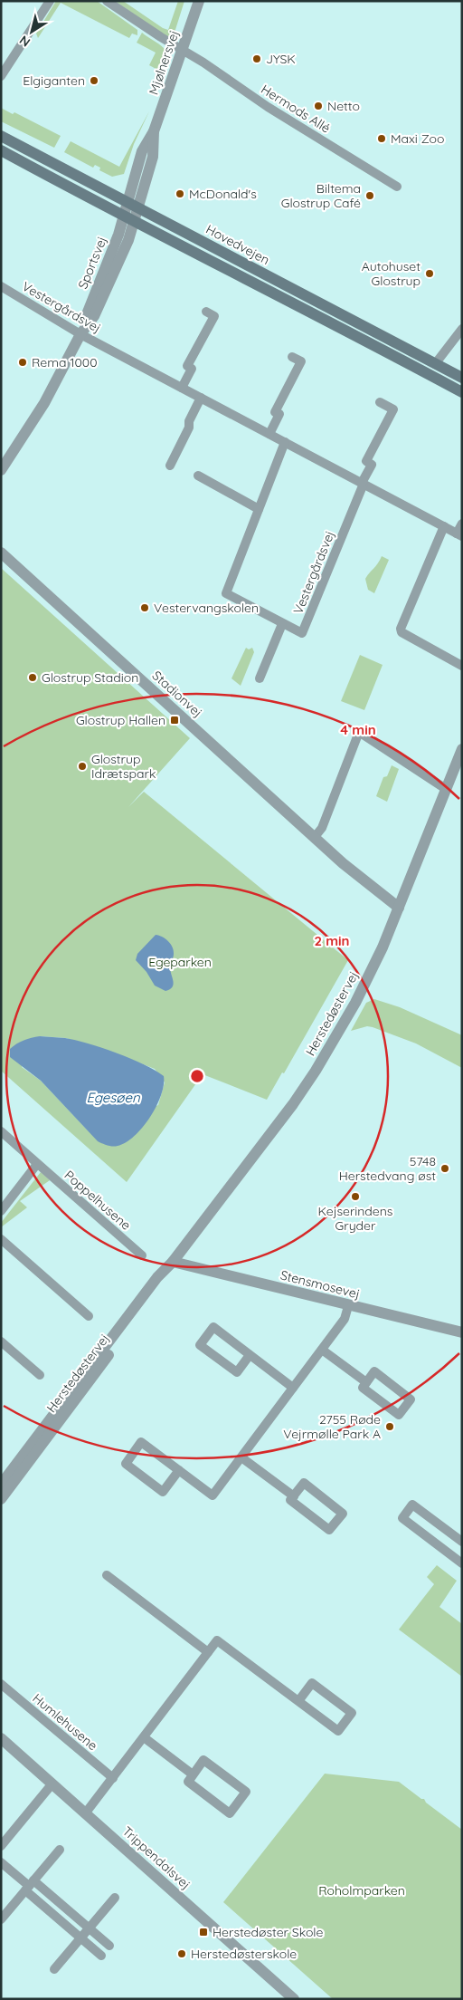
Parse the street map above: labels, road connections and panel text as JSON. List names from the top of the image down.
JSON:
{
  "streets": {
    "main road": ["Hovedvejen"],
    "street": [
      "Mjølnersvej",
      "Hermods Allé",
      "Sportsvej",
      "Vestergårdsvej",
      "Stadionvej",
      "Herstedøstervej",
      "Poppelhusene",
      "Stensmosevej",
      "Humlehusene",
      "Trippendalsvej"
    ]
  },
  "crossings": [
    ["Mjølnersvej", "Hermods Allé"],
    ["Mjølnersvej", "Hovedvejen"],
    ["Mjølnersvej", "Sportsvej"],
    ["Hovedvejen", "Sportsvej"],
    ["Sportsvej", "Vestergårdsvej"],
    ["Stadionvej", "Herstedøstervej"],
    ["Herstedøstervej", "Stensmosevej"]
  ],
  "water": ["Egesøen"],
  "parks": ["Egeparken", "Roholmparken"],
  "places": {
    "other": [
      "JYSK",
      "Elgiganten",
      "Netto",
      "Maxi Zoo",
      "McDonald's",
      "Biltema Glostrup Café",
      "Autohuset Glostrup",
      "Rema 1000",
      "Vestervangskolen",
      "Glostrup Stadion",
      "Glostrup Idrætspark",
      "5748 Herstedvang øst",
      "Kejserindens Gryder",
      "2755 Røde Vejrmølle Park A",
      "Herstedøsterskole"
    ],
    "transit": ["Glostrup Hallen", "Herstedøster Skole"]
  },
  "north": "bottom left",
  "rings": ["4 min", "2 min"]
}
